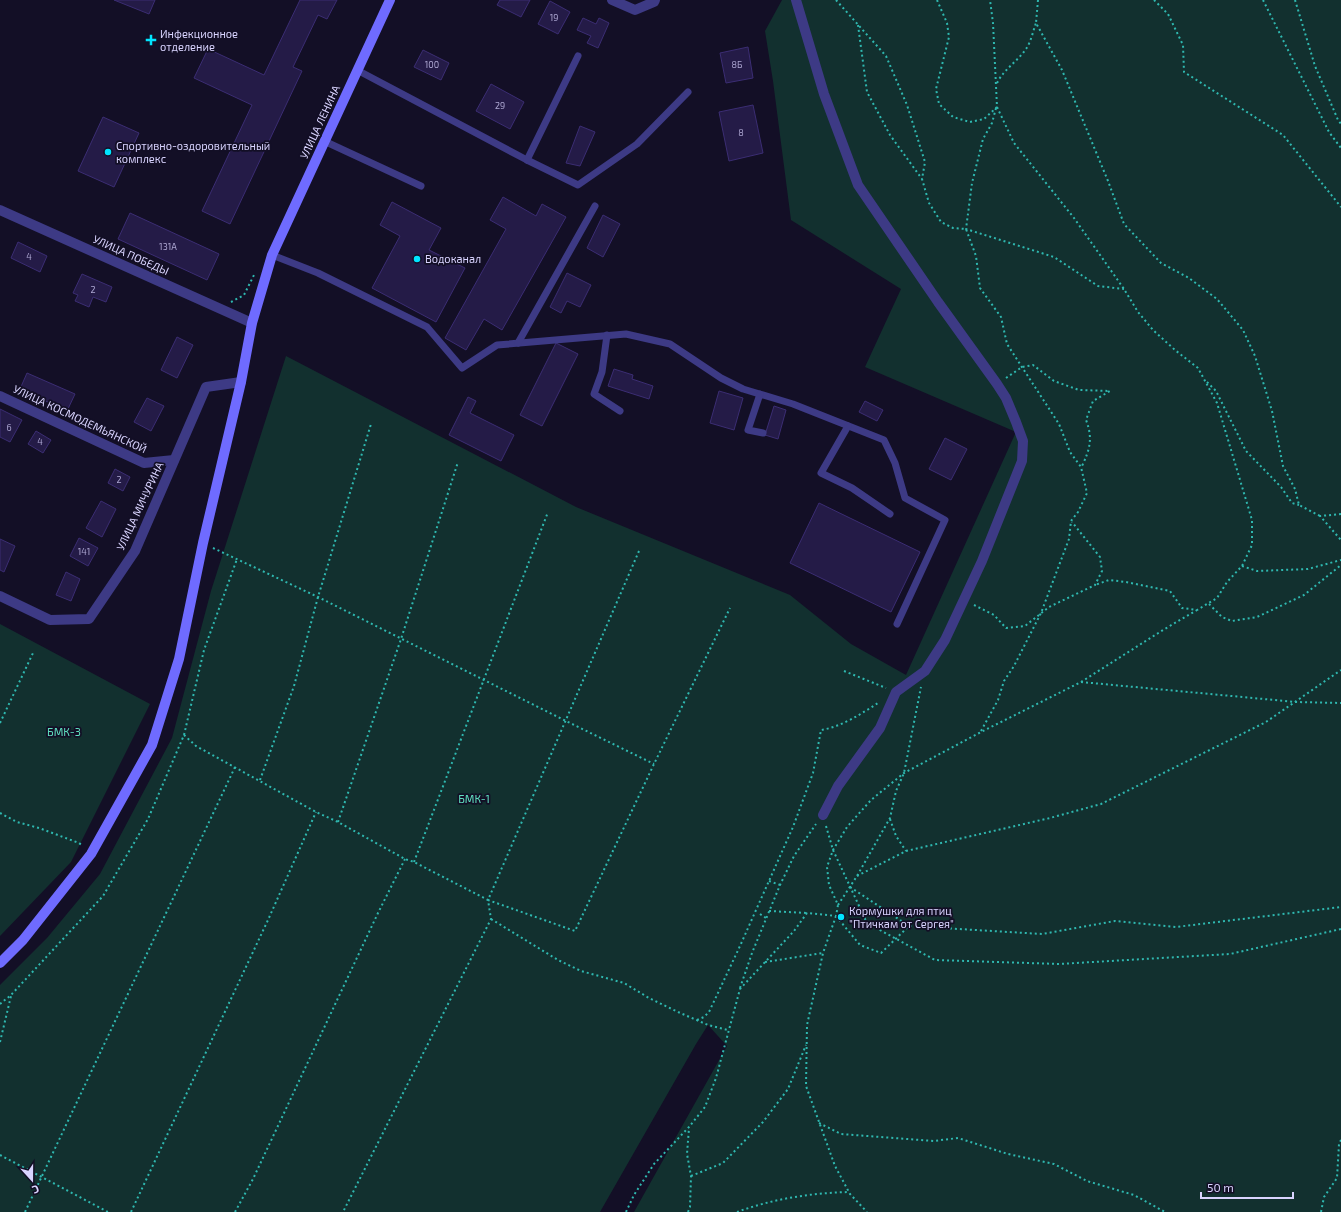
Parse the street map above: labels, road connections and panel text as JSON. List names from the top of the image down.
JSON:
{
  "streets": {
    "main road": ["УЛИЦА ЛЕНИНА"],
    "street": ["УЛИЦА ПОБЕДЫ", "УЛИЦА КОСМОДЕМЬЯНСКОЙ", "УЛИЦА МИЧУРИНА"]
  },
  "crossings": [
    ["УЛИЦА ЛЕНИНА", "УЛИЦА ПОБЕДЫ"],
    ["УЛИЦА ЛЕНИНА", "УЛИЦА МИЧУРИНА"],
    ["УЛИЦА КОСМОДЕМЬЯНСКОЙ", "УЛИЦА МИЧУРИНА"]
  ],
  "parks": ["БМК-3", "БМК-1"],
  "places": {
    "health": ["Инфекционное отделение"],
    "other": ["Спортивно-оздоровительный комплекс", "Водоканал", "Кормушки для птиц \"Птичкам от Сергея\""]
  },
  "house_numbers": [
    "19",
    "100",
    "8Б",
    "29",
    "8",
    "131А",
    "4",
    "2",
    "6",
    "4",
    "2",
    "141"
  ],
  "scale_bar": "50 m",
  "north": "bottom"
}
